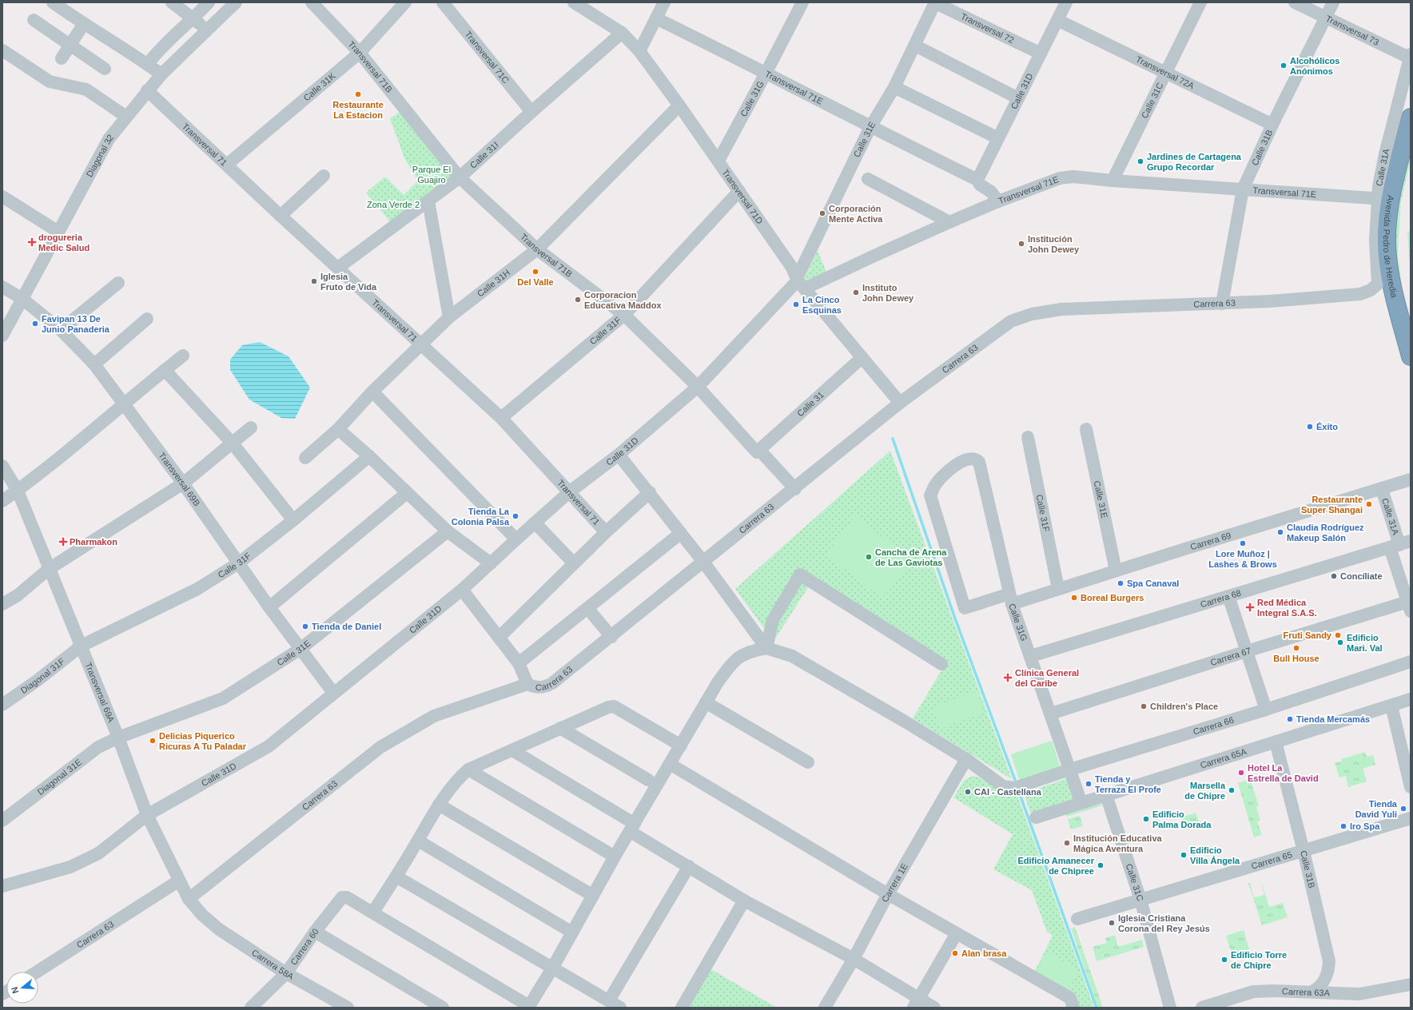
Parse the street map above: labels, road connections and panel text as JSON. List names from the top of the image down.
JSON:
{
  "streets": {
    "highway": ["Avenida Pedro de Heredia"],
    "street": [
      "Transversal 72",
      "Transversal 73",
      "Transversal 71C",
      "Transversal 71B",
      "Transversal 72A",
      "Calle 31K",
      "Transversal 71E",
      "Calle 31D",
      "Calle 31G",
      "Calle 31C",
      "Calle 31E",
      "Transversal 71",
      "Calle 31B",
      "Calle 31I",
      "Diagonal 32",
      "Calle 31A",
      "Transversal 71D",
      "Calle 31H",
      "Carrera 63",
      "Calle 31F",
      "Calle 31",
      "Transversal 69B",
      "Carrera 69",
      "Carrera 68",
      "Carrera 67",
      "Diagonal 31F",
      "Transversal 69A",
      "Carrera 66",
      "Carrera 65A",
      "Diagonal 31E",
      "Carrera 65",
      "Carrera 1E",
      "Carrera 60",
      "Carrera 58A",
      "Carrera 63A"
    ]
  },
  "crossings": [
    ["Transversal 72", "Calle 31D"],
    ["Transversal 72", "Calle 31E"],
    ["Transversal 73", "Calle 31B"],
    ["Transversal 73", "Calle 31A"],
    ["Transversal 71C", "Calle 31I"],
    ["Transversal 71B", "Calle 31K"],
    ["Transversal 71B", "Calle 31D"],
    ["Transversal 71B", "Calle 31I"],
    ["Transversal 71B", "Calle 31H"],
    ["Transversal 71B", "Carrera 63"],
    ["Transversal 71B", "Calle 31F"],
    ["Transversal 71B", "Calle 31"],
    ["Transversal 72A", "Calle 31D"],
    ["Transversal 72A", "Calle 31C"],
    ["Transversal 72A", "Calle 31B"],
    ["Calle 31K", "Transversal 71"],
    ["Transversal 71E", "Calle 31D"],
    ["Transversal 71E", "Calle 31G"],
    ["Transversal 71E", "Calle 31C"],
    ["Transversal 71E", "Calle 31E"],
    ["Transversal 71E", "Calle 31B"],
    ["Transversal 71E", "Calle 31A"],
    ["Transversal 71E", "Avenida Pedro de Heredia"],
    ["Calle 31D", "Calle 31E"],
    ["Calle 31D", "Transversal 71"],
    ["Calle 31D", "Transversal 71D"],
    ["Calle 31D", "Transversal 69B"],
    ["Calle 31D", "Transversal 69A"],
    ["Calle 31G", "Transversal 71D"],
    ["Calle 31G", "Carrera 69"],
    ["Calle 31G", "Carrera 68"],
    ["Calle 31G", "Carrera 67"],
    ["Calle 31G", "Carrera 66"],
    ["Calle 31G", "Carrera 65A"],
    ["Calle 31C", "Carrera 65A"],
    ["Calle 31C", "Carrera 65"],
    ["Calle 31E", "Transversal 71D"],
    ["Calle 31E", "Transversal 69B"],
    ["Calle 31E", "Carrera 69"],
    ["Calle 31E", "Transversal 69A"],
    ["Calle 31E", "Diagonal 31E"],
    ["Transversal 71", "Calle 31I"],
    ["Transversal 71", "Diagonal 32"],
    ["Transversal 71", "Calle 31H"],
    ["Transversal 71", "Calle 31F"],
    ["Calle 31B", "Carrera 63"],
    ["Calle 31B", "Carrera 65A"],
    ["Calle 31B", "Carrera 65"],
    ["Calle 31B", "Carrera 63A"],
    ["Calle 31I", "Transversal 71D"],
    ["Diagonal 32", "Transversal 69B"],
    ["Calle 31A", "Avenida Pedro de Heredia"],
    ["Calle 31A", "Carrera 69"],
    ["Calle 31A", "Carrera 68"],
    ["Calle 31A", "Carrera 67"],
    ["Transversal 71D", "Calle 31H"],
    ["Transversal 71D", "Carrera 63"],
    ["Transversal 71D", "Calle 31F"],
    ["Transversal 71D", "Calle 31"],
    ["Avenida Pedro de Heredia", "Carrera 63"],
    ["Carrera 63", "Transversal 69A"],
    ["Calle 31F", "Transversal 69B"],
    ["Calle 31F", "Carrera 69"],
    ["Calle 31F", "Diagonal 31F"],
    ["Calle 31F", "Transversal 69A"],
    ["Diagonal 31F", "Transversal 69A"],
    ["Transversal 69A", "Diagonal 31E"],
    ["Transversal 69A", "Carrera 58A"],
    ["Carrera 66", "Carrera 1E"],
    ["Carrera 60", "Carrera 58A"]
  ],
  "parks": ["Parque El Guajiro", "Zona Verde 2"],
  "places": {
    "other": [
      "Alcohólicos Anónimos",
      "Restaurante La Estacion",
      "Jardines de Cartagena Grupo Recordar",
      "Corporación Mente Activa",
      "Institución John Dewey",
      "Del Valle",
      "Iglesia Fruto de Vida",
      "Instituto John Dewey",
      "Corporacion Educativa Maddox",
      "La Cinco Esquinas",
      "Favipan 13 De Junio Panaderia",
      "Éxito",
      "Restaurante Super Shangai",
      "Tienda La Colonia Palsa",
      "Claudia Rodríguez Makeup Salón",
      "Lore Muñoz | Lashes & Brows",
      "Cancha de Arena de Las Gaviotas",
      "Concíliate",
      "Spa Canaval",
      "Boreal Burgers",
      "Tienda de Daniel",
      "Fruti Sandy",
      "Edificio Mari. Val",
      "Bull House",
      "Children's Place",
      "Tienda Mercamás",
      "Delicias Piquerico Ricuras A Tu Paladar",
      "Hotel La Estrella de David",
      "Tienda y Terraza El Profe",
      "Marsella de Chipre",
      "CAI - Castellana",
      "Tienda David Yuli",
      "Edificio Palma Dorada",
      "Iro Spa",
      "Institución Educativa Mágica Aventura",
      "Edificio Villa Ángela",
      "Edificio Amanecer de Chipree",
      "Iglesia Cristiana Corona del Rey Jesús",
      "Alan brasa",
      "Edificio Torre de Chipre"
    ],
    "health": [
      "drogureria Medic Salud",
      "Pharmakon",
      "Red Médica Integral S.A.S.",
      "Clínica General del Caribe"
    ]
  },
  "north": "left"
}
